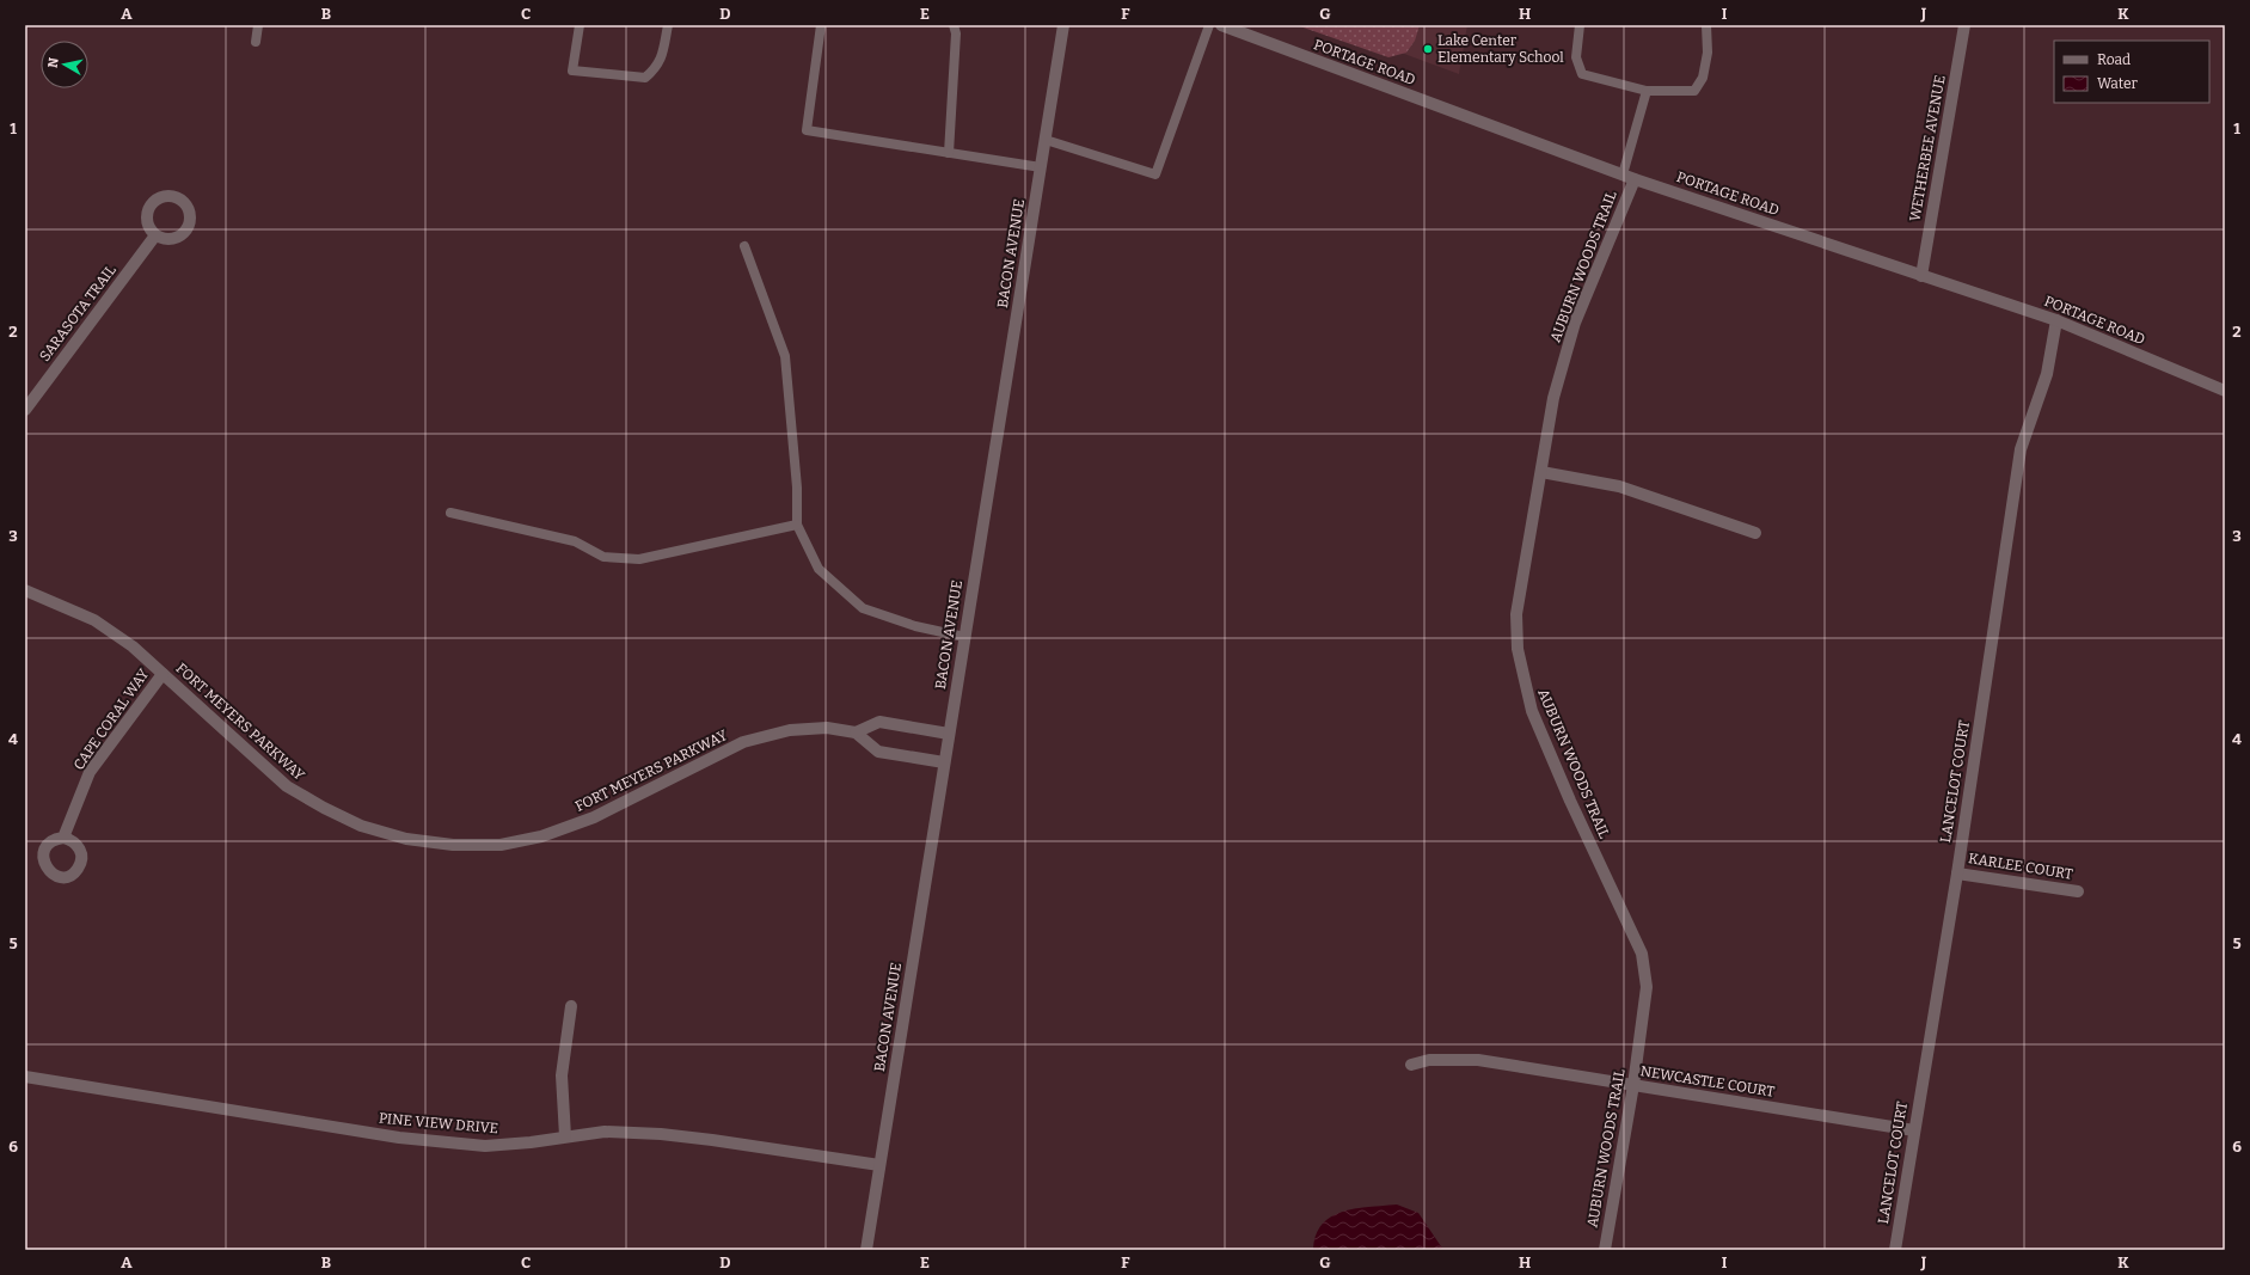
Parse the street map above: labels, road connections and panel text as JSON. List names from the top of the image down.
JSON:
{
  "streets": {
    "street": [
      "PORTAGE ROAD",
      "WETHERBEE AVENUE",
      "BACON AVENUE",
      "AUBURN WOODS TRAIL",
      "SARASOTA TRAIL",
      "CAPE CORAL WAY",
      "FORT MEYERS PARKWAY",
      "LANCELOT COURT",
      "KARLEE COURT",
      "NEWCASTLE COURT",
      "PINE VIEW DRIVE"
    ]
  },
  "crossings": [
    ["PORTAGE ROAD", "WETHERBEE AVENUE"],
    ["PORTAGE ROAD", "AUBURN WOODS TRAIL"],
    ["PORTAGE ROAD", "LANCELOT COURT"],
    ["BACON AVENUE", "PINE VIEW DRIVE"],
    ["AUBURN WOODS TRAIL", "NEWCASTLE COURT"],
    ["CAPE CORAL WAY", "FORT MEYERS PARKWAY"],
    ["LANCELOT COURT", "KARLEE COURT"],
    ["LANCELOT COURT", "NEWCASTLE COURT"]
  ],
  "places": ["Lake Center Elementary School"],
  "legend": ["Road", "Water"],
  "north": "left",
  "grid": {
    "columns": [
      "A",
      "B",
      "C",
      "D",
      "E",
      "F",
      "G",
      "H",
      "I",
      "J",
      "K"
    ],
    "rows": [
      "1",
      "2",
      "3",
      "4",
      "5",
      "6"
    ]
  }
}
